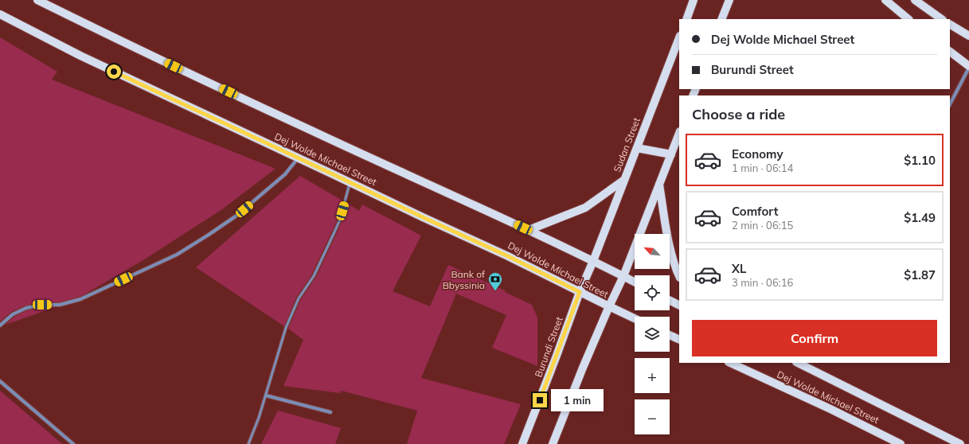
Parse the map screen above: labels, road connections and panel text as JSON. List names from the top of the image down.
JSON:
{
  "streets": {
    "main road": ["Sudan Street", "Dej Wolde Michael Street", "Burundi Street"]
  },
  "crossings": [
    ["Sudan Street", "Dej Wolde Michael Street"],
    ["Sudan Street", "Burundi Street"],
    ["Dej Wolde Michael Street", "Burundi Street"]
  ],
  "places": {
    "bank": ["Bank of Bbyssinia"]
  },
  "north": "top left",
  "page": {
    "banner": ["Dej Wolde Michael Street", "Burundi Street"],
    "heading": "Choose a ride",
    "list": [
      {
        "name": "Economy",
        "note": "1 min · 06:14",
        "value": "$1.10"
      },
      {
        "name": "Comfort",
        "note": "2 min · 06:15",
        "value": "$1.49"
      },
      {
        "name": "XL",
        "note": "3 min · 06:16",
        "value": "$1.87"
      }
    ],
    "map_buttons": ["+", "−"],
    "buttons": "Confirm",
    "bubble": "1 min"
  }
}
